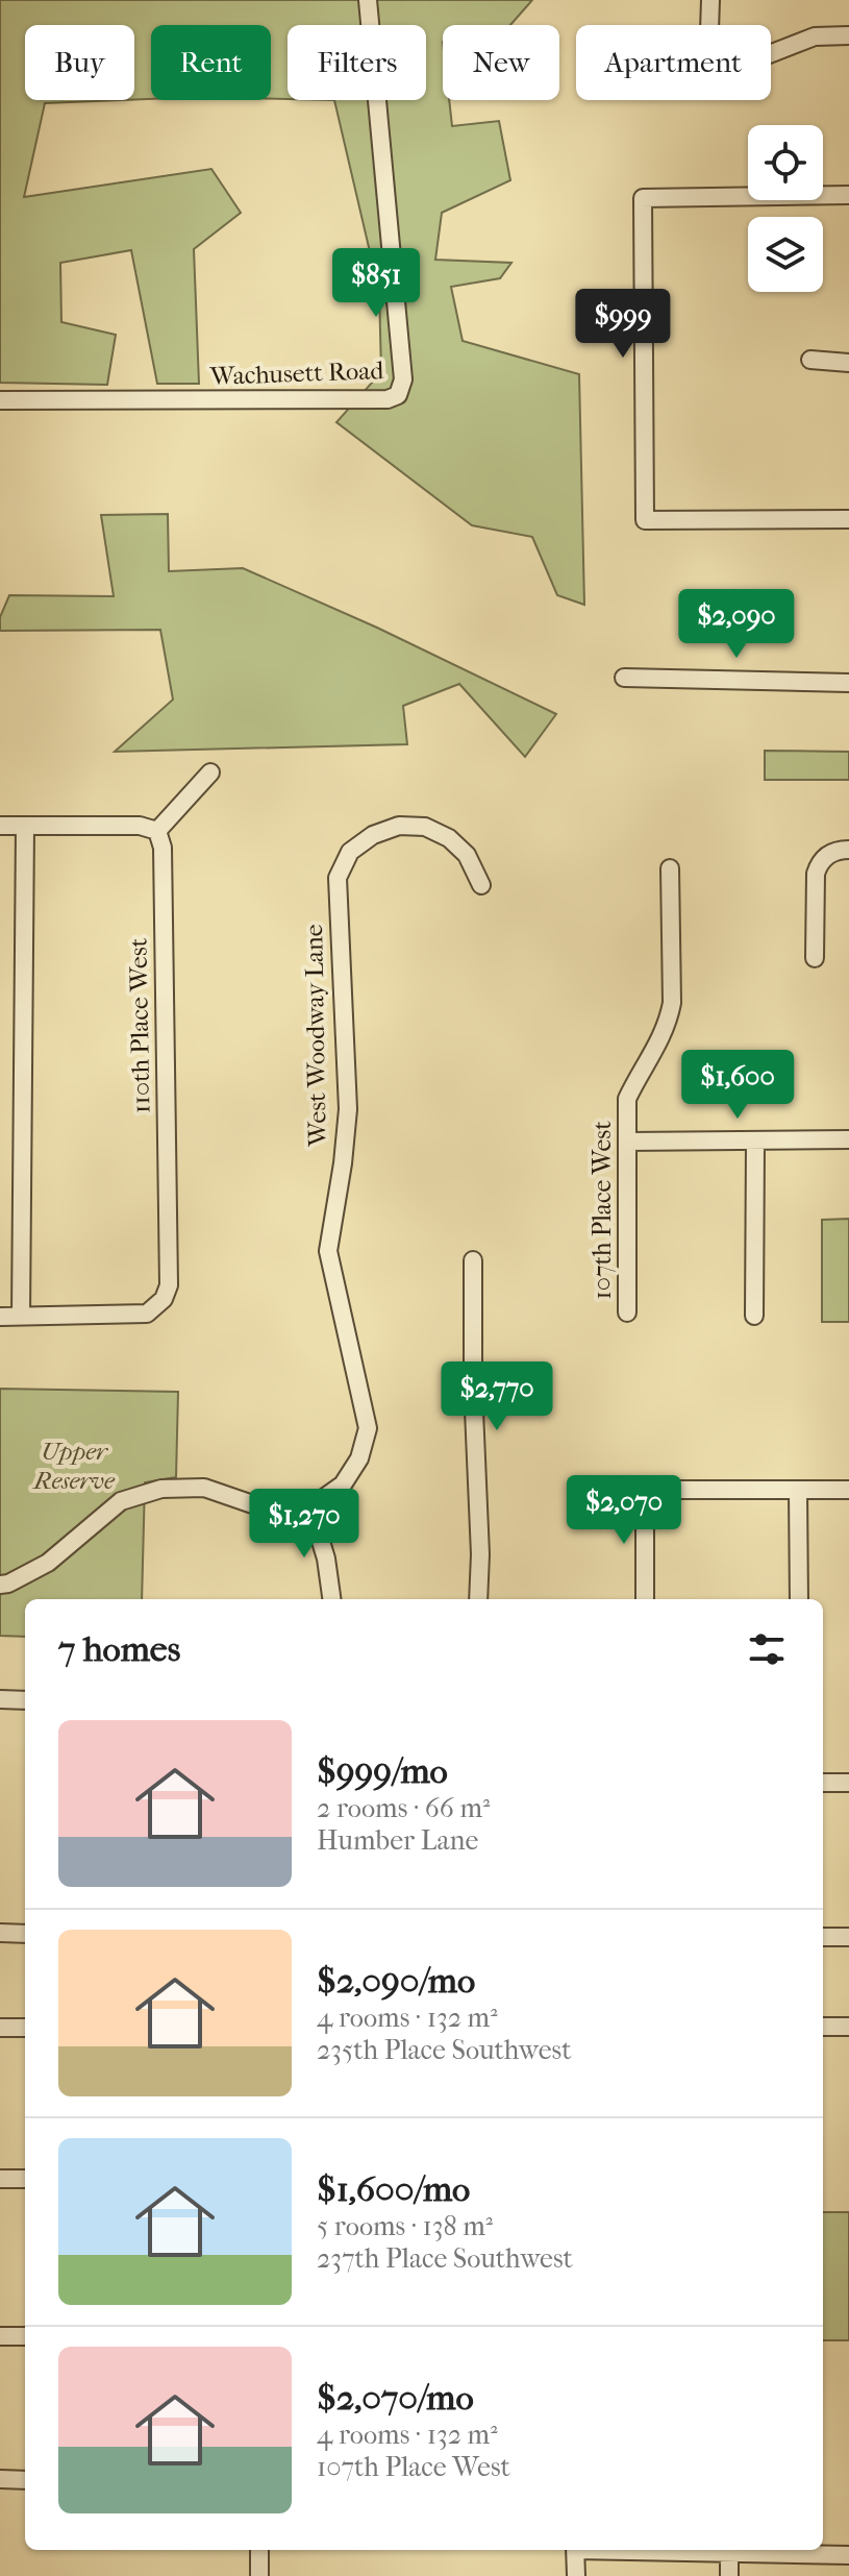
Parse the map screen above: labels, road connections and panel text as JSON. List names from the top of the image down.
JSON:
{
  "streets": {
    "street": [
      "Wachusett Road",
      "110th Place West",
      "West Woodway Lane",
      "107th Place West"
    ]
  },
  "parks": ["Upper Reserve"],
  "page": {
    "chip": [
      "Buy",
      "Rent",
      "Filters",
      "New",
      "Apartment"
    ],
    "price": [
      "$851",
      "$999",
      "$2,090",
      "$1,600",
      "$2,770",
      "$2,070",
      "$1,270"
    ],
    "heading": "7 homes",
    "list": [
      {
        "name": "$999/mo",
        "note": "2 rooms · 66 m² · Humber Lane"
      },
      {
        "name": "$2,090/mo",
        "note": "4 rooms · 132 m² · 235th Place Southwest"
      },
      {
        "name": "$1,600/mo",
        "note": "5 rooms · 138 m² · 237th Place Southwest"
      },
      {
        "name": "$2,070/mo",
        "note": "4 rooms · 132 m² · 107th Place West"
      }
    ]
  }
}
